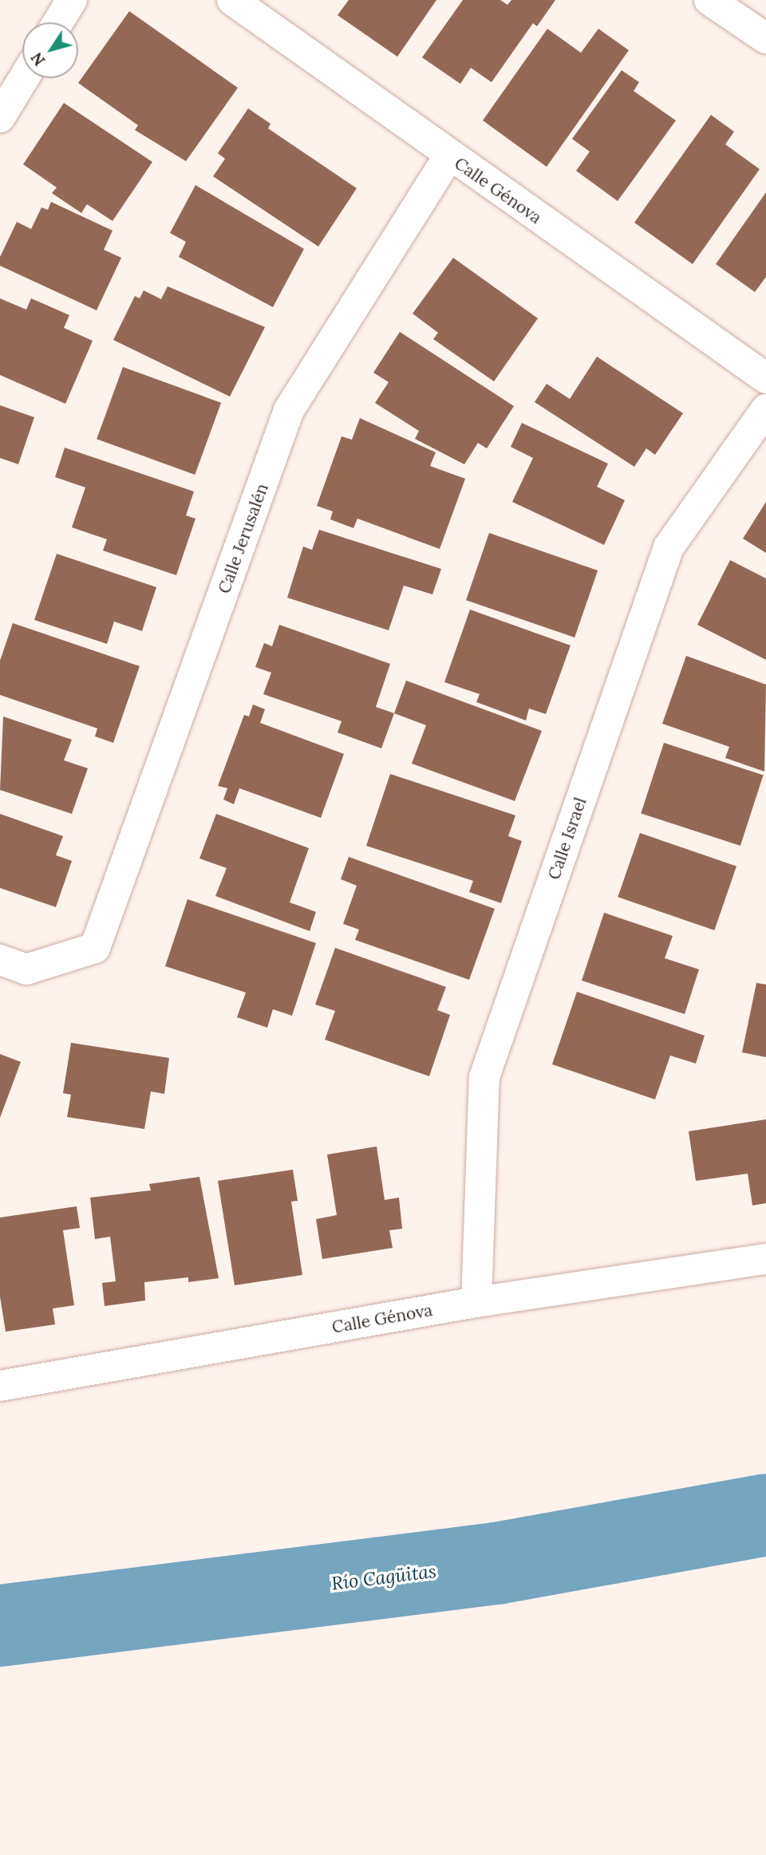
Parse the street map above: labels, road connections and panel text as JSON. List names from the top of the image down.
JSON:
{
  "streets": {
    "street": ["Calle Génova", "Calle Jerusalén", "Calle Israel"]
  },
  "crossings": [
    ["Calle Génova", "Calle Jerusalén"],
    ["Calle Génova", "Calle Israel"]
  ],
  "water": ["Río Cagüitas"],
  "north": "bottom left"
}
